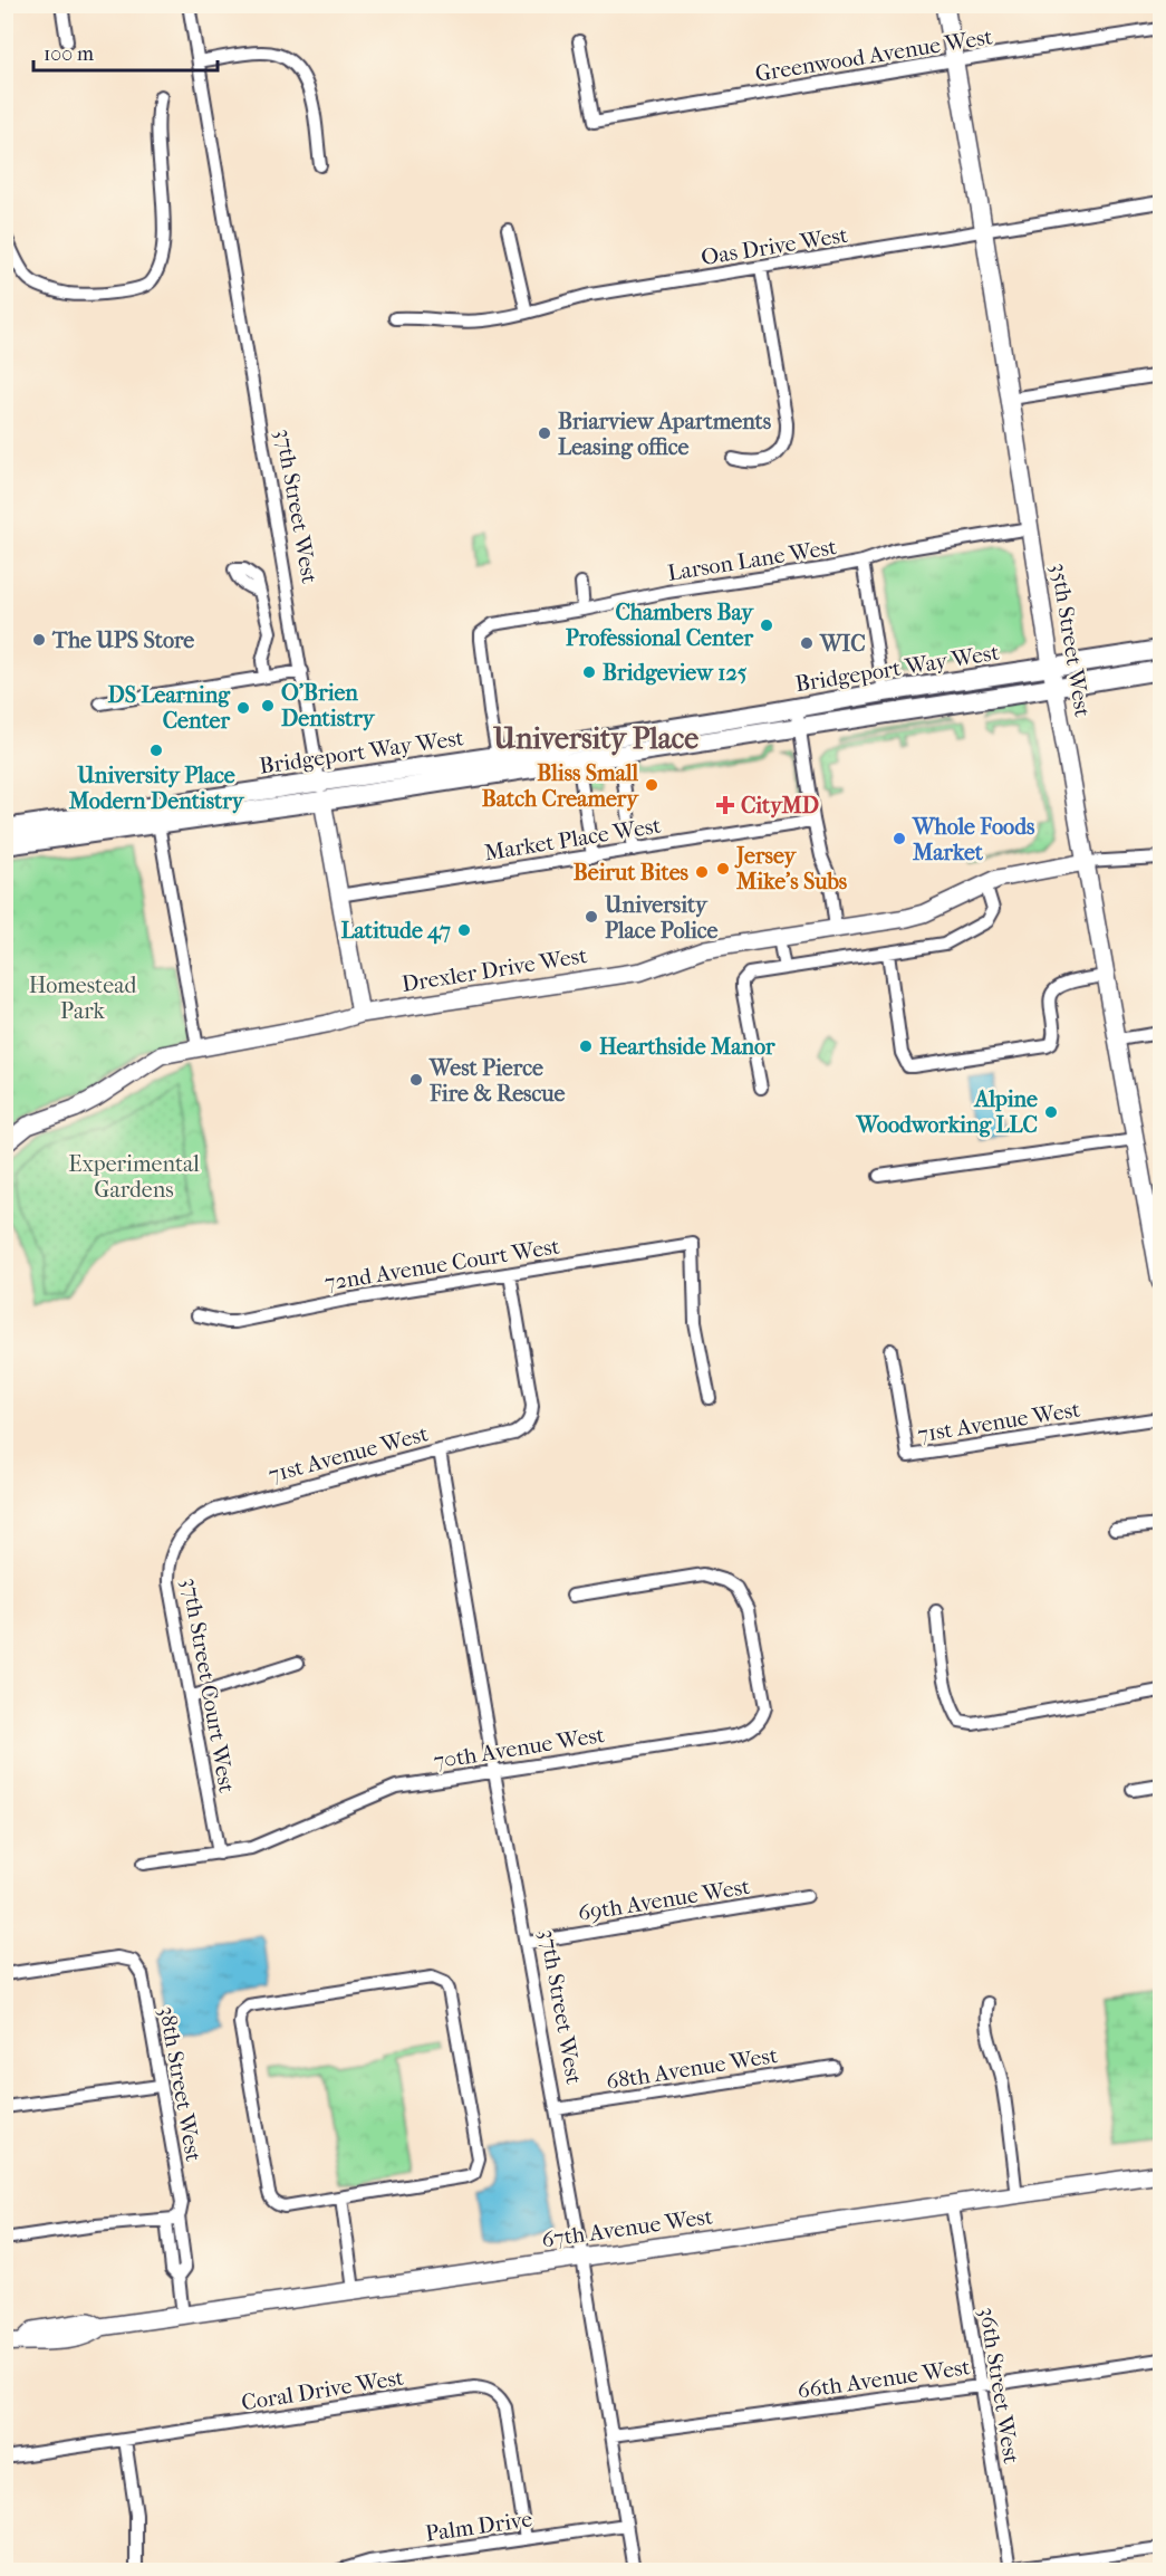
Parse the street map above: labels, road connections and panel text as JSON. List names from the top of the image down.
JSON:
{
  "streets": {
    "main road": ["Bridgeport Way West"],
    "street": [
      "Greenwood Avenue West",
      "Oas Drive West",
      "37th Street West",
      "Larson Lane West",
      "35th Street West",
      "Market Place West",
      "Drexler Drive West",
      "72nd Avenue Court West",
      "71st Avenue West",
      "37th Street Court West",
      "70th Avenue West",
      "69th Avenue West",
      "68th Avenue West",
      "38th Street West",
      "67th Avenue West",
      "66th Avenue West",
      "36th Street West",
      "Coral Drive West",
      "Palm Drive"
    ]
  },
  "crossings": [
    ["Greenwood Avenue West", "35th Street West"],
    ["Oas Drive West", "35th Street West"],
    ["37th Street West", "Bridgeport Way West"],
    ["37th Street West", "Market Place West"],
    ["37th Street West", "Drexler Drive West"],
    ["37th Street West", "71st Avenue West"],
    ["37th Street West", "70th Avenue West"],
    ["37th Street West", "69th Avenue West"],
    ["37th Street West", "68th Avenue West"],
    ["37th Street West", "67th Avenue West"],
    ["37th Street West", "66th Avenue West"],
    ["37th Street West", "Palm Drive"],
    ["Larson Lane West", "35th Street West"],
    ["Larson Lane West", "Bridgeport Way West"],
    ["35th Street West", "Bridgeport Way West"],
    ["35th Street West", "Drexler Drive West"],
    ["72nd Avenue Court West", "71st Avenue West"],
    ["71st Avenue West", "37th Street Court West"],
    ["37th Street Court West", "70th Avenue West"],
    ["38th Street West", "67th Avenue West"],
    ["67th Avenue West", "36th Street West"],
    ["66th Avenue West", "36th Street West"],
    ["Coral Drive West", "Palm Drive"]
  ],
  "districts": ["University Place"],
  "parks": ["Homestead Park", "Experimental Gardens"],
  "places": {
    "other": [
      "Briarview Apartments Leasing office",
      "Chambers Bay Professional Center",
      "The UPS Store",
      "WIC",
      "Bridgeview 125",
      "O'Brien Dentistry",
      "DS Learning Center",
      "University Place Modern Dentistry",
      "Bliss Small Batch Creamery",
      "Whole Foods Market",
      "Jersey Mike's Subs",
      "Beirut Bites",
      "University Place Police",
      "Latitude 47",
      "Hearthside Manor",
      "West Pierce Fire & Rescue",
      "Alpine Woodworking LLC"
    ],
    "health": ["CityMD"]
  },
  "scale_bar": "100 m"
}
